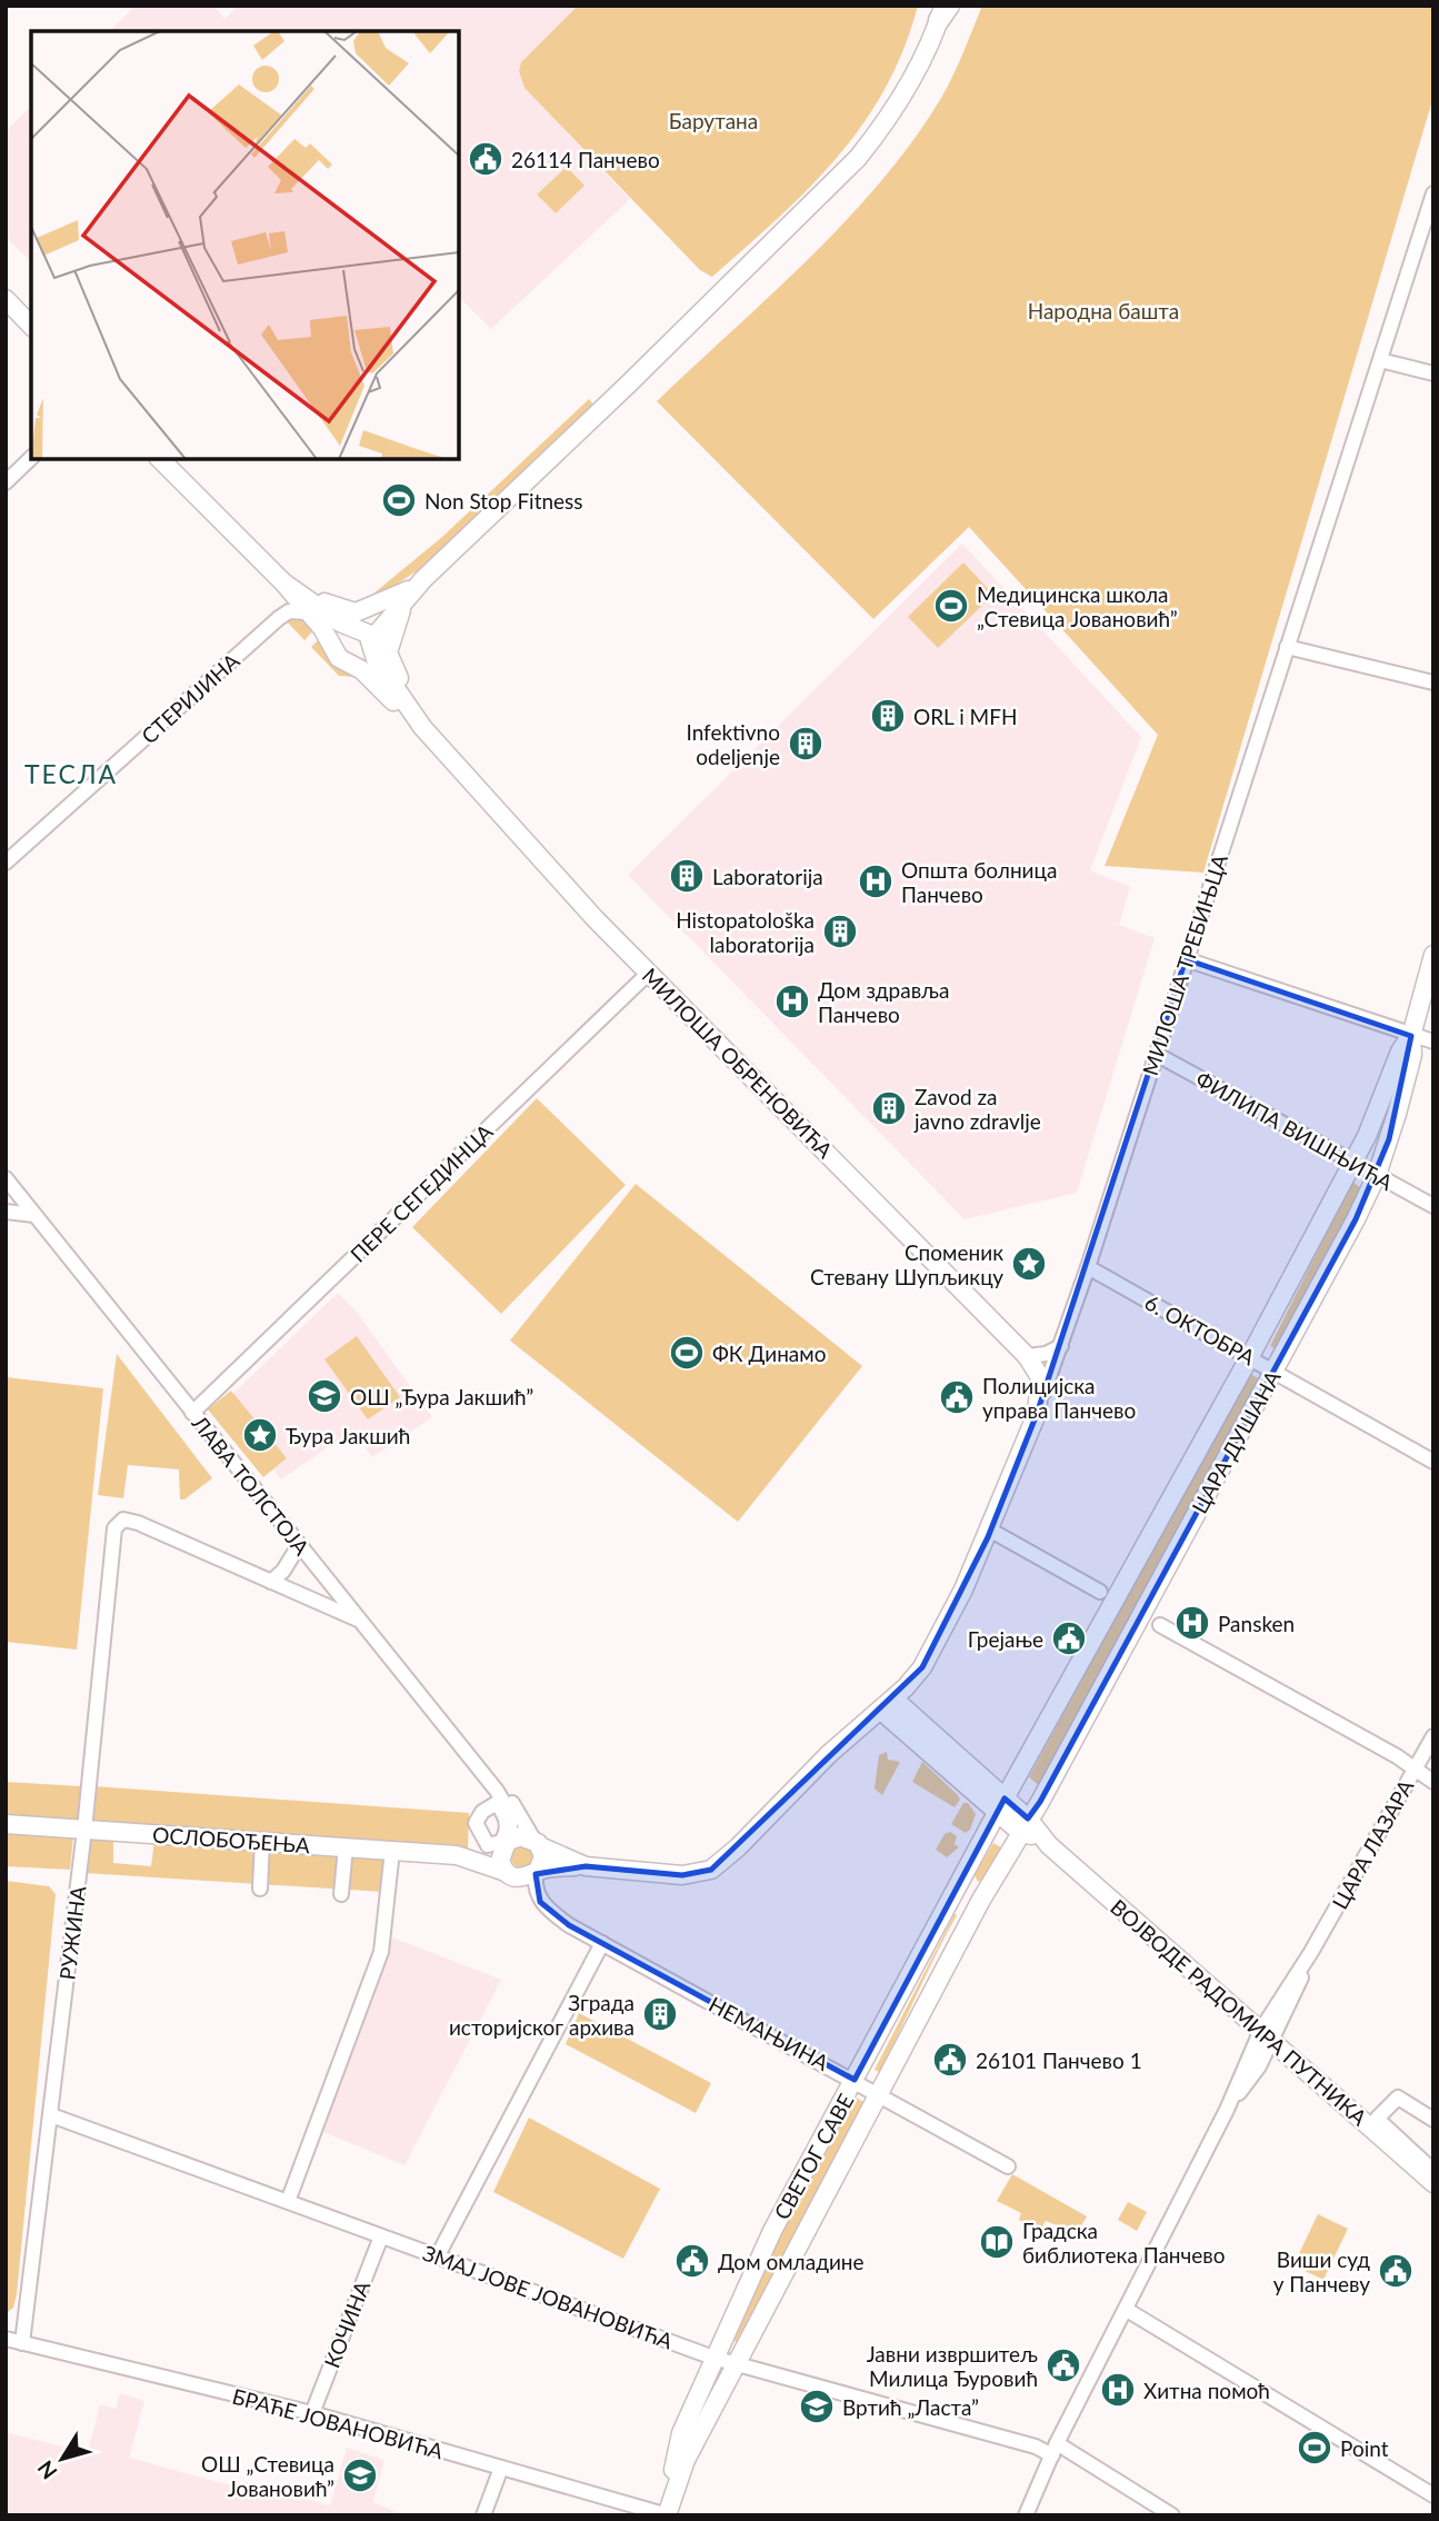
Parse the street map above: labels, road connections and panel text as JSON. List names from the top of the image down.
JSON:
{
  "streets": {
    "street": [
      "СТЕРИЈИНА",
      "МИЛОША ТРЕБИЊЦА",
      "МИЛОША ОБРЕНОВИЋА",
      "ФИЛИПА ВИШЊИЋА",
      "ПЕРЕ СЕГЕДИНЦА",
      "6. ОКТОБРА",
      "ЦАРА ДУШАНА",
      "ЛАВА ТОЛСТОЈА",
      "ОСЛОБОЂЕЊА",
      "ЦАРА ЛАЗАРА",
      "РУЖИНА",
      "ВОЈВОДЕ РАДОМИРА ПУТНИКА",
      "НЕМАЊИНА",
      "СВЕТОГ САВЕ",
      "ЗМАЈ ЈОВЕ ЈОВАНОВИЋА",
      "КОЧИНА",
      "БРАЋЕ ЈОВАНОВИЋА"
    ]
  },
  "crossings": [
    ["МИЛОША ТРЕБИЊЦА", "МИЛОША ОБРЕНОВИЋА"],
    ["МИЛОША ТРЕБИЊЦА", "ФИЛИПА ВИШЊИЋА"],
    ["МИЛОША ТРЕБИЊЦА", "6. ОКТОБРА"],
    ["МИЛОША ТРЕБИЊЦА", "ВОЈВОДЕ РАДОМИРА ПУТНИКА"],
    ["МИЛОША ОБРЕНОВИЋА", "ПЕРЕ СЕГЕДИНЦА"],
    ["ФИЛИПА ВИШЊИЋА", "ЦАРА ДУШАНА"],
    ["ПЕРЕ СЕГЕДИНЦА", "ЛАВА ТОЛСТОЈА"],
    ["6. ОКТОБРА", "ЦАРА ДУШАНА"],
    ["ЦАРА ДУШАНА", "ВОЈВОДЕ РАДОМИРА ПУТНИКА"],
    ["ЦАРА ДУШАНА", "СВЕТОГ САВЕ"],
    ["ЛАВА ТОЛСТОЈА", "ОСЛОБОЂЕЊА"],
    ["ОСЛОБОЂЕЊА", "РУЖИНА"],
    ["ЦАРА ЛАЗАРА", "ВОЈВОДЕ РАДОМИРА ПУТНИКА"],
    ["ЦАРА ЛАЗАРА", "ЗМАЈ ЈОВЕ ЈОВАНОВИЋА"],
    ["РУЖИНА", "ЗМАЈ ЈОВЕ ЈОВАНОВИЋА"],
    ["РУЖИНА", "БРАЋЕ ЈОВАНОВИЋА"],
    ["ВОЈВОДЕ РАДОМИРА ПУТНИКА", "СВЕТОГ САВЕ"],
    ["НЕМАЊИНА", "СВЕТОГ САВЕ"],
    ["СВЕТОГ САВЕ", "ЗМАЈ ЈОВЕ ЈОВАНОВИЋА"],
    ["СВЕТОГ САВЕ", "БРАЋЕ ЈОВАНОВИЋА"],
    ["ЗМАЈ ЈОВЕ ЈОВАНОВИЋА", "КОЧИНА"],
    ["КОЧИНА", "БРАЋЕ ЈОВАНОВИЋА"]
  ],
  "districts": ["ТЕСЛА"],
  "parks": ["Барутана", "Народна башта"],
  "places": {
    "public building": [
      "26114 Панчево",
      "Полицијска управа Панчево",
      "Грејање",
      "26101 Панчево 1",
      "Дом омладине",
      "Виши суд у Панчеву",
      "Јавни извршитељ Милица Ђуровић"
    ],
    "sports": [
      "Non Stop Fitness",
      "Медицинска школа „Стевица Јовановић”",
      "ФК Динамо",
      "Point"
    ],
    "building": [
      "ORL i MFH",
      "Infektivno odeljenje",
      "Laboratorija",
      "Histopatološka laboratorija",
      "Zavod za javno zdravlje",
      "Зграда историјског архива"
    ],
    "hospital": [
      "Општа болница Панчево",
      "Дом здравља Панчево",
      "Pansken",
      "Хитна помоћ"
    ],
    "place": ["Споменик Стевану Шупљикцу", "Ђура Јакшић"],
    "school or university": ["ОШ „Ђура Јакшић”", "Вртић „Ласта”", "ОШ „Стевица Јовановић”"],
    "library": ["Градска библиотека Панчево"]
  },
  "north": "bottom left"
}
